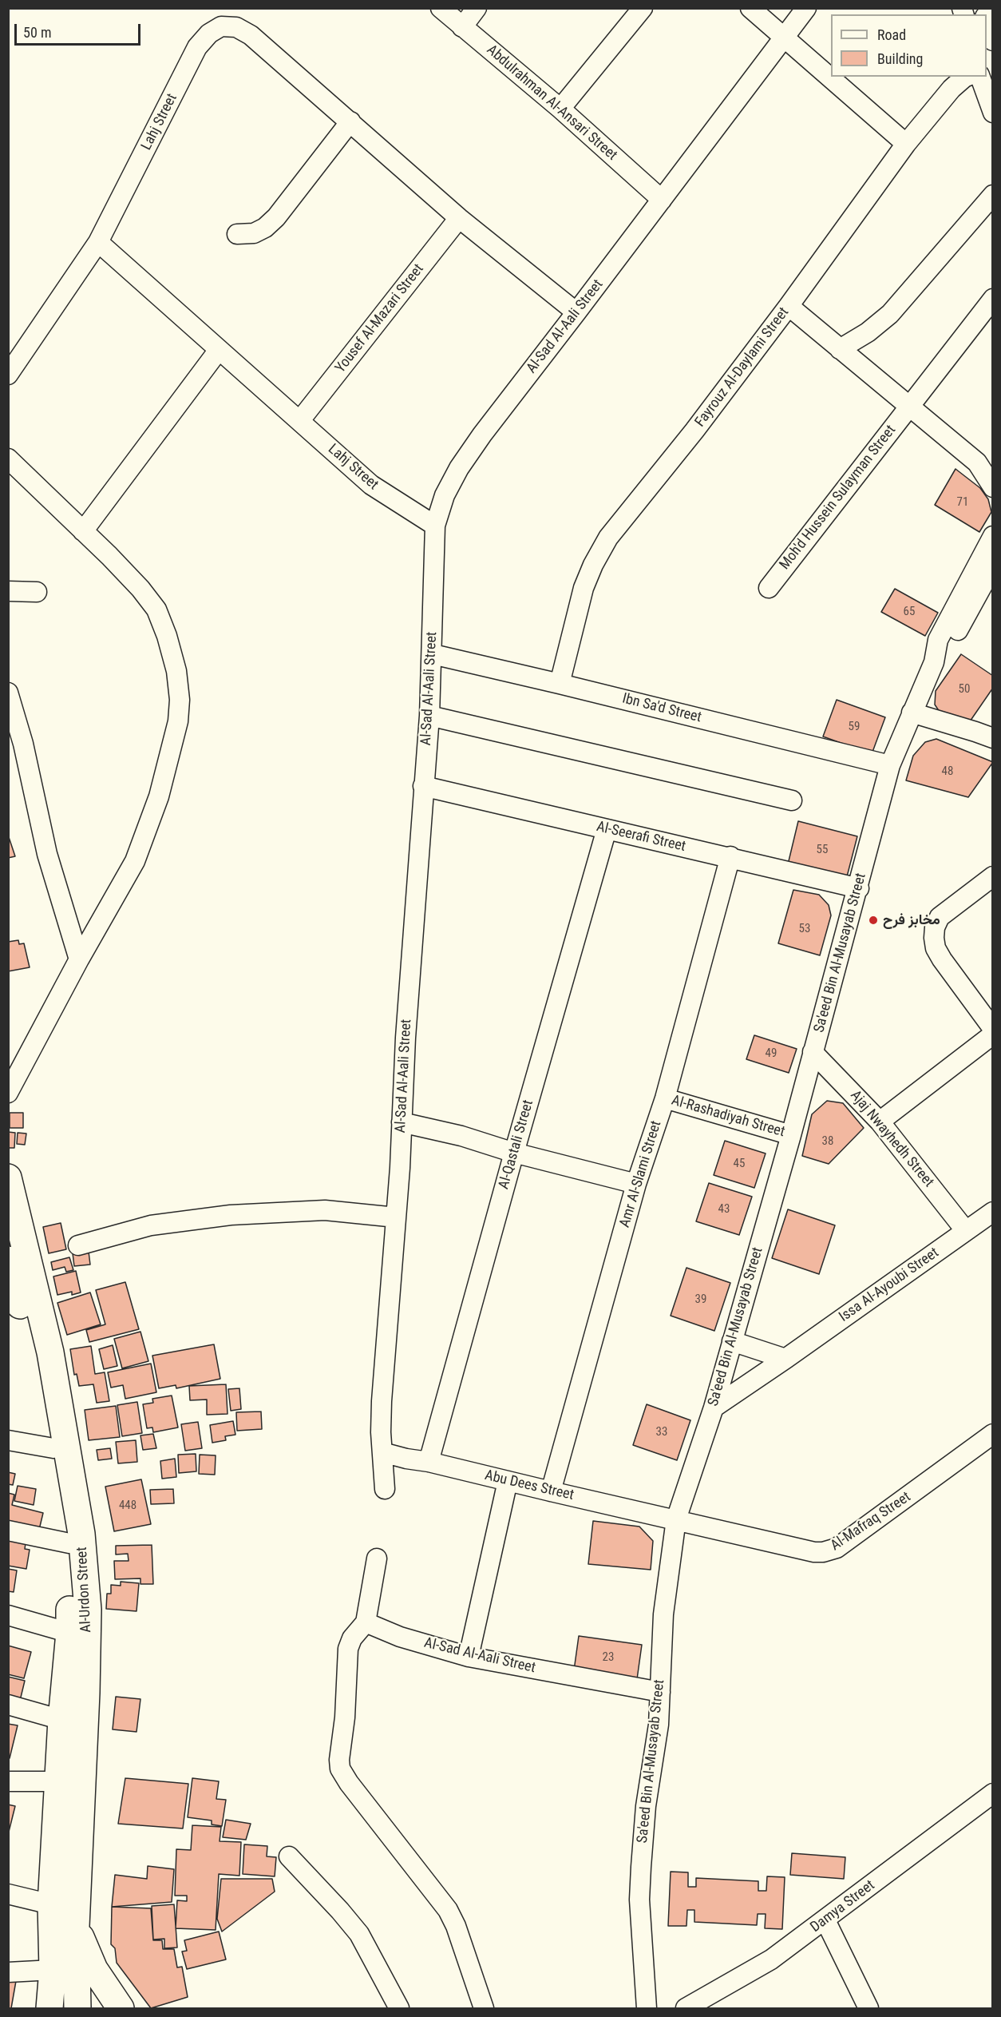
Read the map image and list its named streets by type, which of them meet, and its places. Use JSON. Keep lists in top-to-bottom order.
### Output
{
  "streets": {
    "highway": ["Al-Urdon Street"],
    "street": [
      "Abdulrahman Al-Ansari Street",
      "Lahj Street",
      "Yousef Al-Mazari Street",
      "Al-Sad Al-Aali Street",
      "Fayrouz Al-Daylami Street",
      "Moh'd Hussein Sulayman Street",
      "Ibn Sa'd Street",
      "Al-Seerafi Street",
      "Sa'eed Bin Al-Musayab Street",
      "Al-Rashadiyah Street",
      "Ajaj Nwayhedh Street",
      "Al-Qastali Street",
      "Amr Al-Slami Street",
      "Issa Al-Ayoubi Street",
      "Abu Dees Street",
      "Al-Mafraq Street",
      "Damya Street"
    ]
  },
  "crossings": [
    ["Abdulrahman Al-Ansari Street", "Al-Sad Al-Aali Street"],
    ["Lahj Street", "Yousef Al-Mazari Street"],
    ["Lahj Street", "Al-Sad Al-Aali Street"],
    ["Al-Sad Al-Aali Street", "Ibn Sa'd Street"],
    ["Al-Sad Al-Aali Street", "Al-Seerafi Street"],
    ["Al-Sad Al-Aali Street", "Sa'eed Bin Al-Musayab Street"],
    ["Al-Sad Al-Aali Street", "Abu Dees Street"],
    ["Fayrouz Al-Daylami Street", "Ibn Sa'd Street"],
    ["Ibn Sa'd Street", "Sa'eed Bin Al-Musayab Street"],
    ["Al-Seerafi Street", "Sa'eed Bin Al-Musayab Street"],
    ["Al-Seerafi Street", "Al-Qastali Street"],
    ["Al-Seerafi Street", "Amr Al-Slami Street"],
    ["Sa'eed Bin Al-Musayab Street", "Al-Rashadiyah Street"],
    ["Sa'eed Bin Al-Musayab Street", "Ajaj Nwayhedh Street"],
    ["Sa'eed Bin Al-Musayab Street", "Issa Al-Ayoubi Street"],
    ["Sa'eed Bin Al-Musayab Street", "Abu Dees Street"],
    ["Sa'eed Bin Al-Musayab Street", "Al-Mafraq Street"],
    ["Al-Rashadiyah Street", "Amr Al-Slami Street"],
    ["Ajaj Nwayhedh Street", "Issa Al-Ayoubi Street"],
    ["Al-Qastali Street", "Abu Dees Street"],
    ["Amr Al-Slami Street", "Abu Dees Street"],
    ["Abu Dees Street", "Al-Mafraq Street"]
  ],
  "places": ["مخابز فرح"],
  "house_numbers": [
    "71",
    "65",
    "50",
    "59",
    "48",
    "55",
    "53",
    "49",
    "38",
    "45",
    "43",
    "39",
    "33",
    "448",
    "23"
  ],
  "legend": ["Road", "Building"],
  "scale_bar": "50 m"
}
